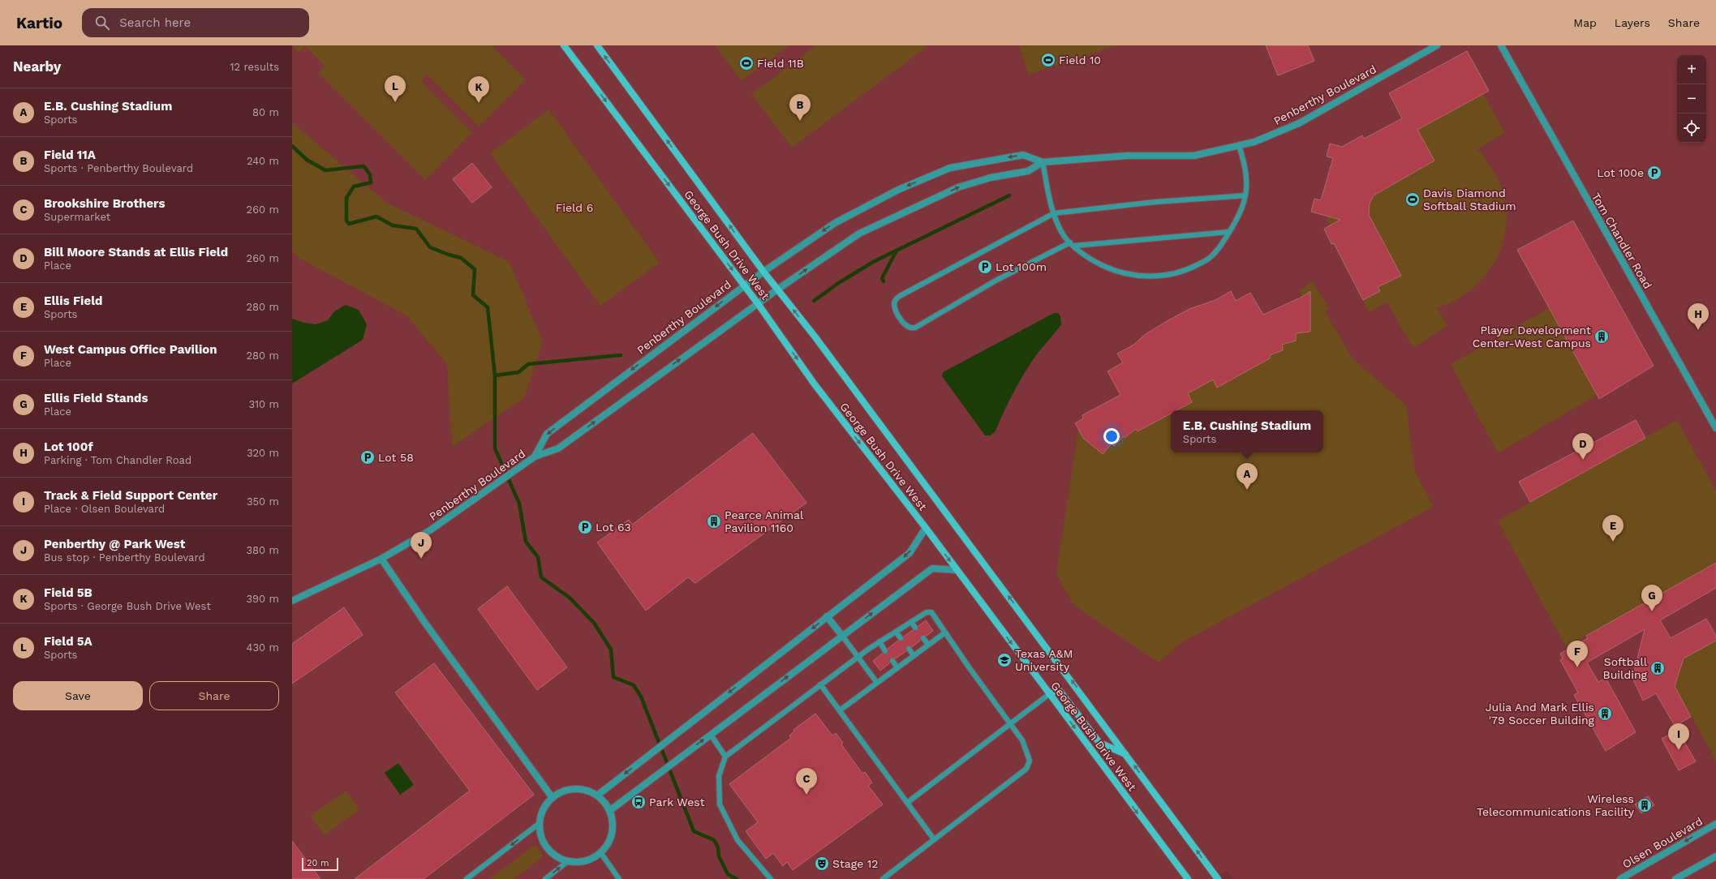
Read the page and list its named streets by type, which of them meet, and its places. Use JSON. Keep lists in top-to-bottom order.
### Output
{
  "streets": {
    "main road": ["George Bush Drive West"],
    "street": ["Penberthy Boulevard", "Tom Chandler Road", "Olsen Boulevard"]
  },
  "crossings": [
    ["Penberthy Boulevard", "George Bush Drive West"]
  ],
  "parks": ["Field 6"],
  "places": {
    "sports": ["Field 10", "Field 11B", "Davis Diamond Softball Stadium"],
    "parking": [
      "Lot 100e",
      "Lot 100m",
      "Lot 58",
      "Lot 63"
    ],
    "building": [
      "Player Development Center-West Campus",
      "Pearce Animal Pavilion 1160",
      "Softball Building",
      "Julia And Mark Ellis '79 Soccer Building",
      "Wireless Telecommunications Facility"
    ],
    "school or university": ["Texas A&M University"],
    "bus stop": ["Park West"],
    "theatre": ["Stage 12"]
  },
  "scale_bar": "20 m",
  "page": {
    "header": "Kartio",
    "search": "Search here",
    "nav": ["Map", "Layers", "Share"],
    "heading": ["Nearby", "12 results"],
    "map_buttons": ["+", "−"],
    "pins": [
      "L",
      "K",
      "B",
      "H",
      "D",
      "A",
      "E",
      "J",
      "G",
      "F",
      "I",
      "C"
    ],
    "list": [
      {
        "mark": "A",
        "name": "E.B. Cushing Stadium",
        "note": "Sports",
        "value": "80 m"
      },
      {
        "mark": "B",
        "name": "Field 11A",
        "note": "Sports · Penberthy Boulevard",
        "value": "240 m"
      },
      {
        "mark": "C",
        "name": "Brookshire Brothers",
        "note": "Supermarket",
        "value": "260 m"
      },
      {
        "mark": "D",
        "name": "Bill Moore Stands at Ellis Field",
        "note": "Place",
        "value": "260 m"
      },
      {
        "mark": "E",
        "name": "Ellis Field",
        "note": "Sports",
        "value": "280 m"
      },
      {
        "mark": "F",
        "name": "West Campus Office Pavilion",
        "note": "Place",
        "value": "280 m"
      },
      {
        "mark": "G",
        "name": "Ellis Field Stands",
        "note": "Place",
        "value": "310 m"
      },
      {
        "mark": "H",
        "name": "Lot 100f",
        "note": "Parking · Tom Chandler Road",
        "value": "320 m"
      },
      {
        "mark": "I",
        "name": "Track & Field Support Center",
        "note": "Place · Olsen Boulevard",
        "value": "350 m"
      },
      {
        "mark": "J",
        "name": "Penberthy @ Park West",
        "note": "Bus stop · Penberthy Boulevard",
        "value": "380 m"
      },
      {
        "mark": "K",
        "name": "Field 5B",
        "note": "Sports · George Bush Drive West",
        "value": "390 m"
      },
      {
        "mark": "L",
        "name": "Field 5A",
        "note": "Sports",
        "value": "430 m"
      }
    ],
    "popup": ["E.B. Cushing Stadium", "Sports"],
    "buttons": ["Save", "Share"],
    "scale": "20 m"
  }
}
